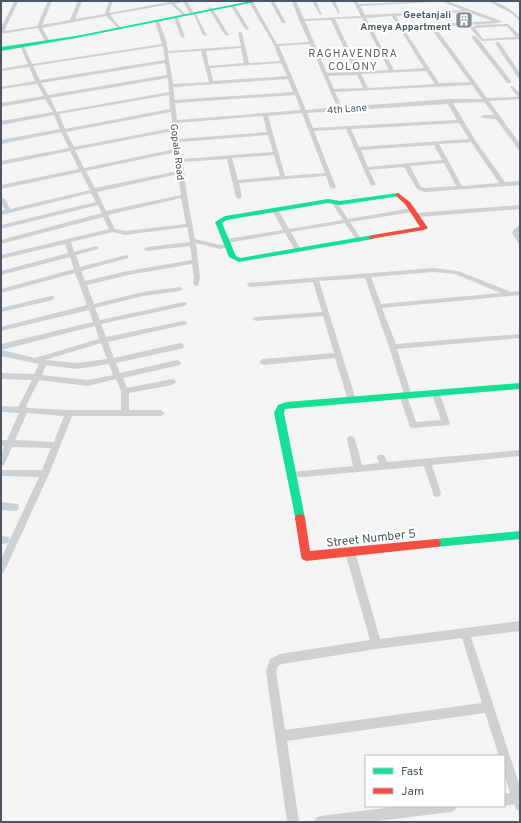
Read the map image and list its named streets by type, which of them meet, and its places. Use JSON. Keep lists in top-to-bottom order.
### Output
{
  "streets": {
    "street": ["4th Lane", "Gopala Road", "Street Number 5"]
  },
  "crossings": [
    ["4th Lane", "Gopala Road"]
  ],
  "districts": ["RAGHAVENDRA COLONY"],
  "places": {
    "building": ["Geetanjali Ameya Appartment"]
  },
  "legend": ["Fast", "Jam"]
}
